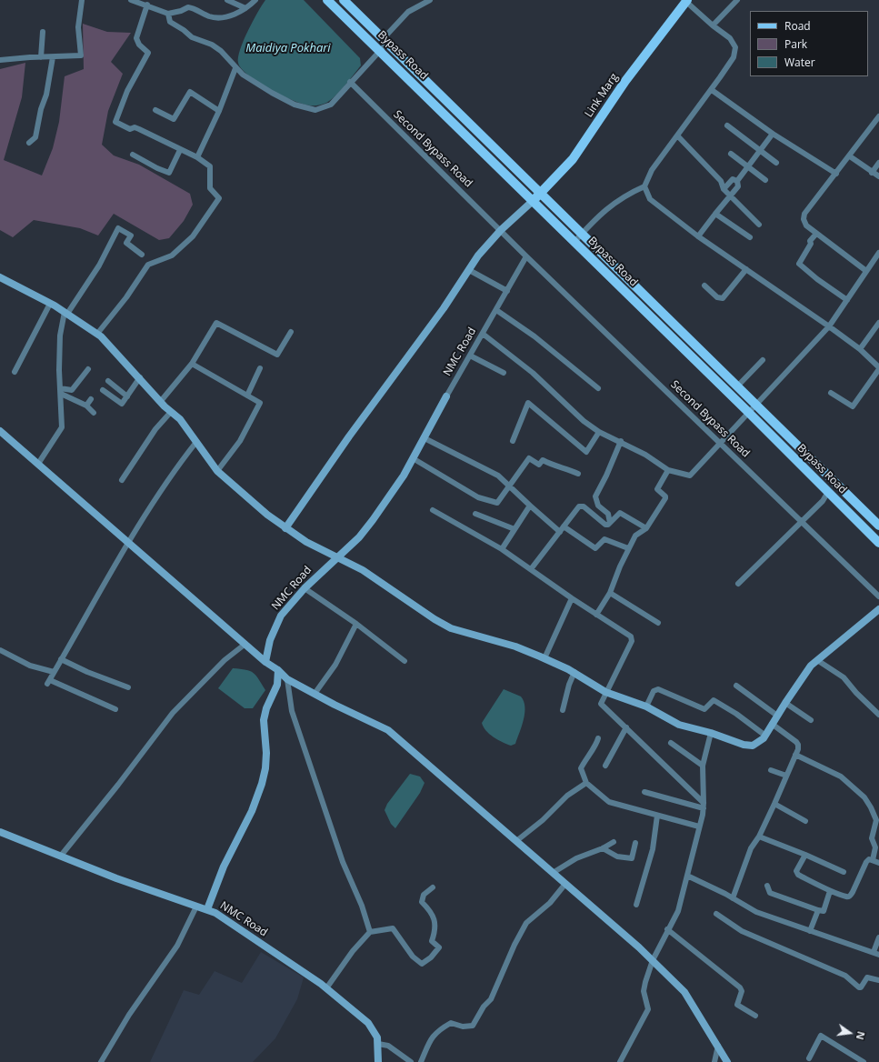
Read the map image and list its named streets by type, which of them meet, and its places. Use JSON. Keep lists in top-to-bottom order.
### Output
{
  "streets": {
    "main road": ["Bypass Road", "Link Marg"],
    "street": ["Second Bypass Road", "NMC Road"]
  },
  "crossings": [
    ["Bypass Road", "Link Marg"],
    ["Second Bypass Road", "NMC Road"]
  ],
  "water": ["Maidiya Pokhari"],
  "legend": ["Road", "Park", "Water"],
  "north": "right"
}
